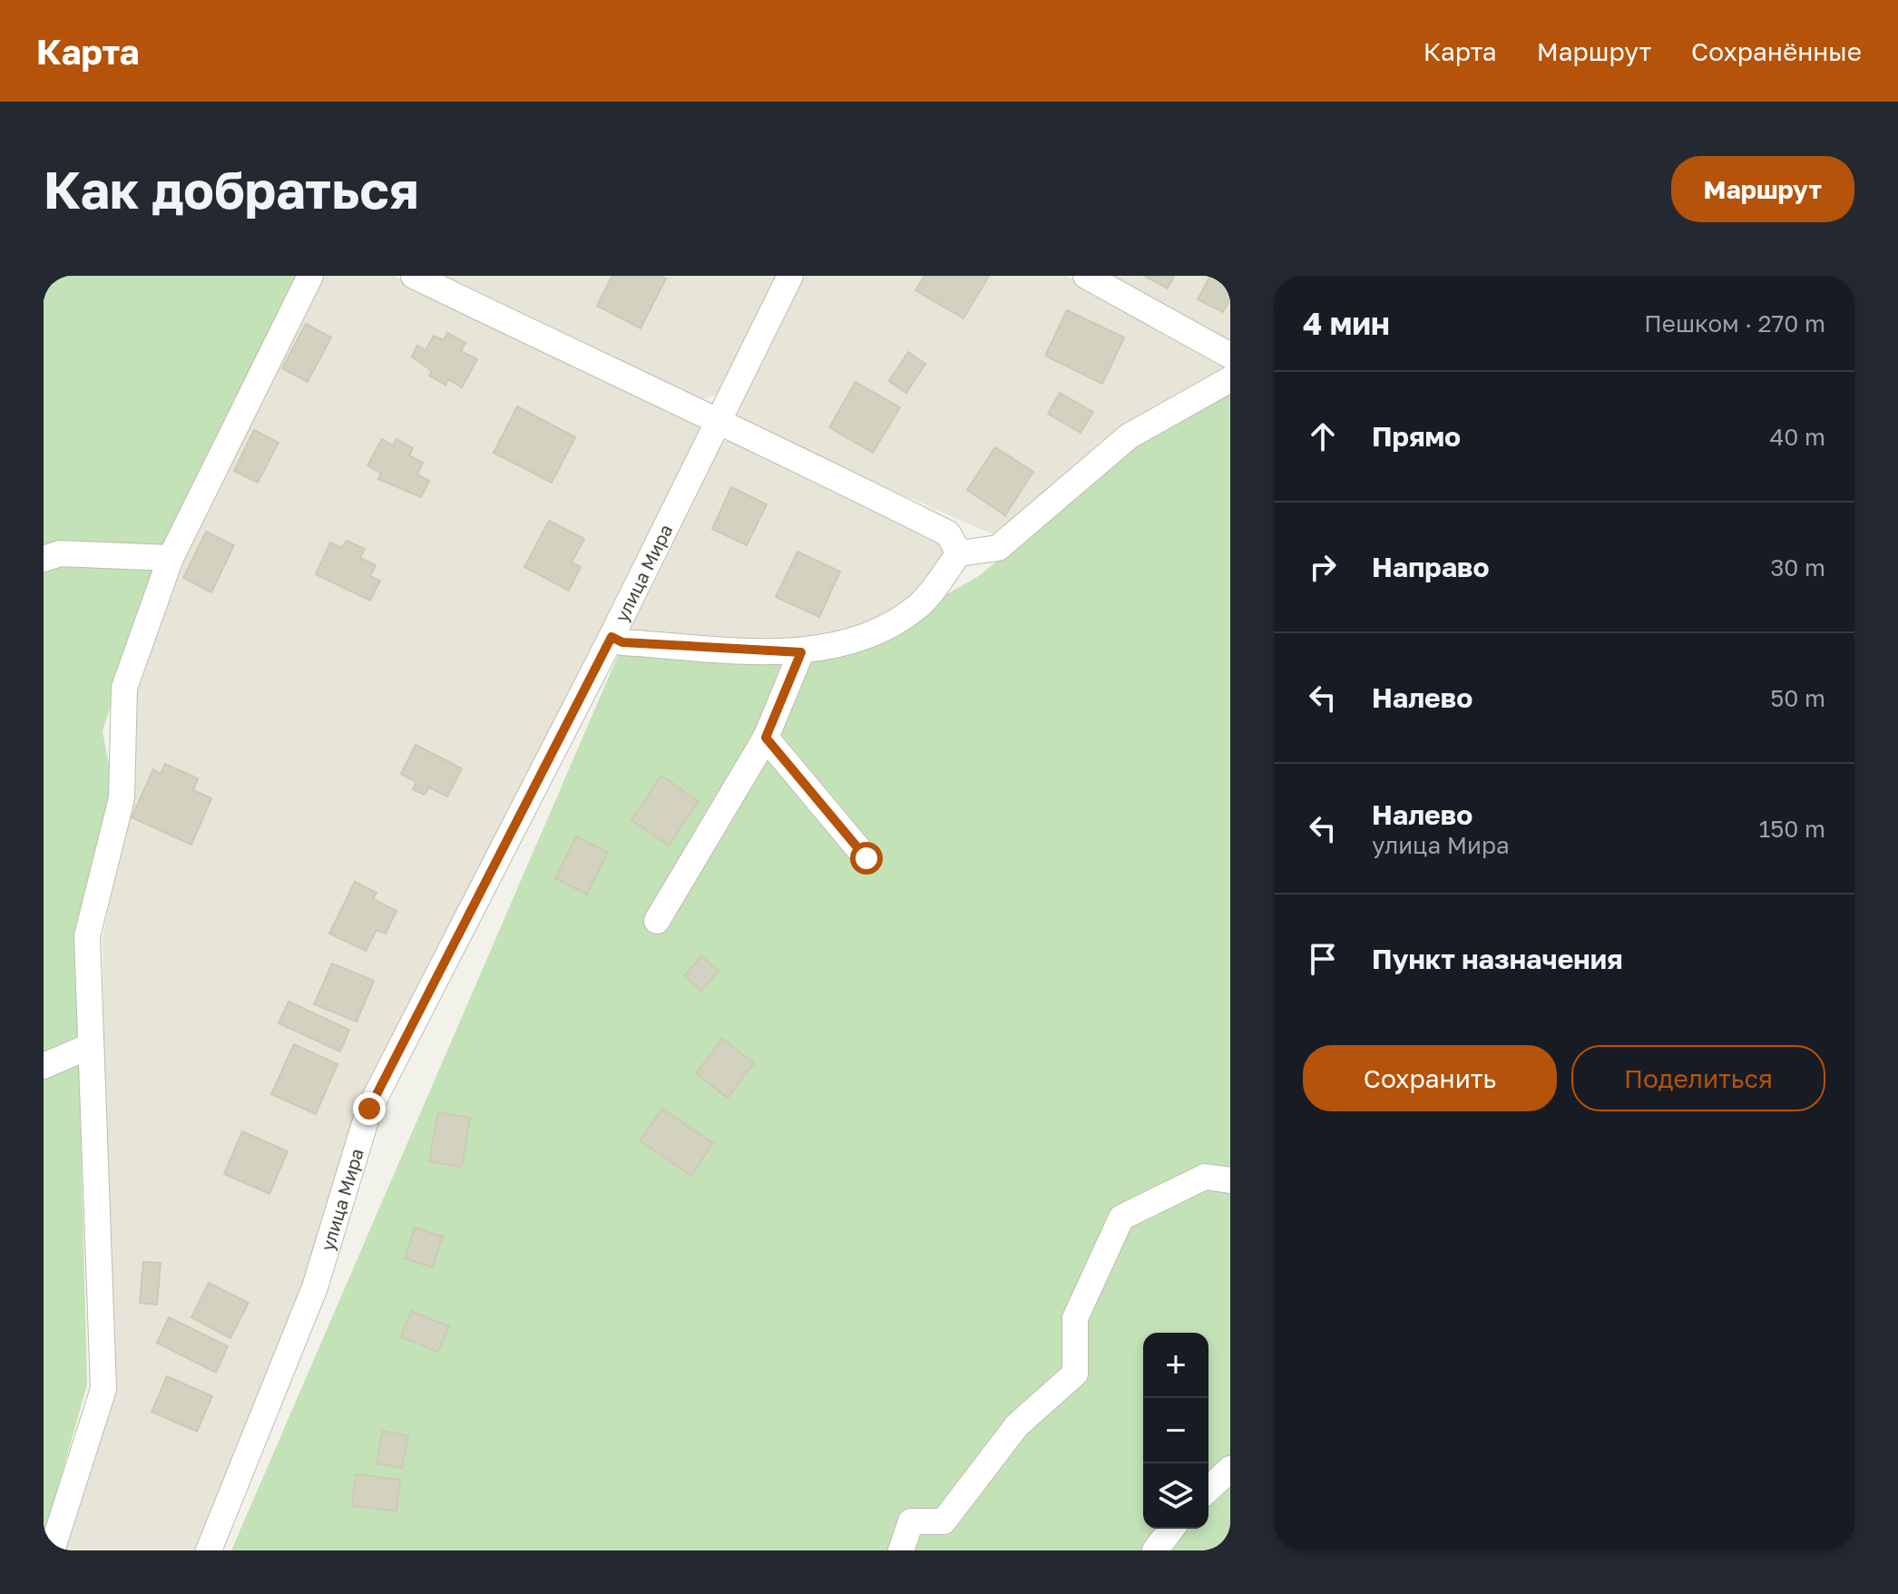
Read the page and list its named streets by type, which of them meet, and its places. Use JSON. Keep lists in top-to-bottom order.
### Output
{
  "streets": {
    "street": ["улица Мира"]
  },
  "page": {
    "header": "Карта",
    "nav": ["Карта", "Маршрут", "Сохранённые"],
    "buttons": [
      "Маршрут",
      ["Сохранить", "Поделиться"]
    ],
    "title": "Как добраться",
    "heading": ["4 мин", "Пешком · 270 m"],
    "list": [
      ["Прямо", "40 m"],
      ["Направо", "30 m"],
      ["Налево", "50 m"],
      ["Налево", "улица Мира", "150 m"],
      "Пункт назначения"
    ],
    "map_buttons": ["+", "−"]
  }
}
